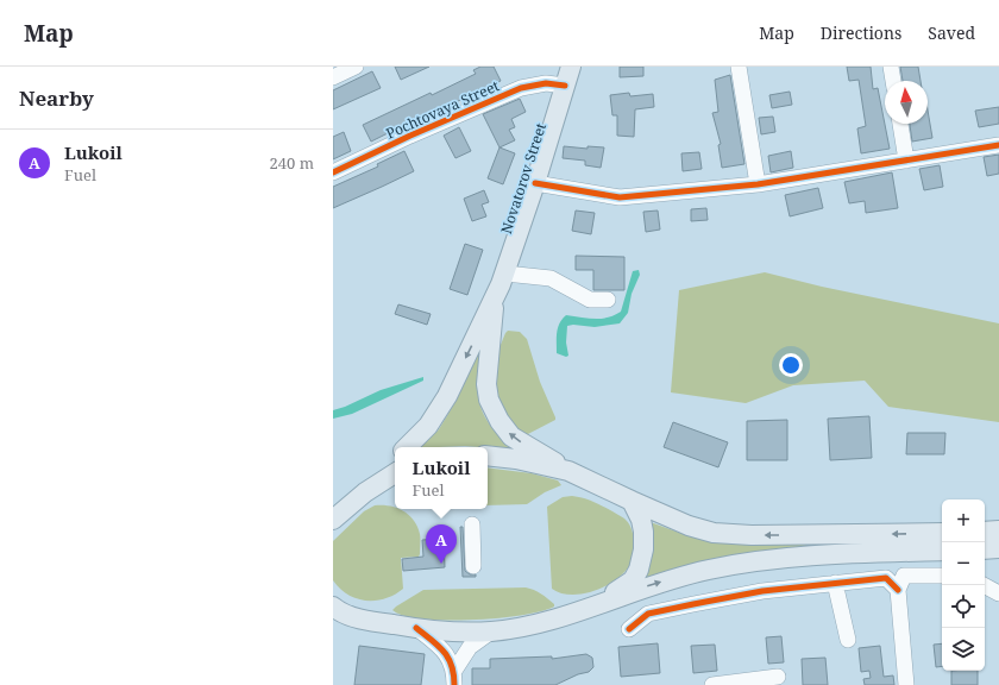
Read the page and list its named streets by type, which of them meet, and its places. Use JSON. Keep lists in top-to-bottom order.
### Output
{
  "streets": {
    "main road": ["Novatorov Street"],
    "street": ["Pochtovaya Street"]
  },
  "crossings": [
    ["Pochtovaya Street", "Novatorov Street"]
  ],
  "one_way": ["Novatorov Street"],
  "north": "top",
  "page": {
    "header": "Map",
    "nav": ["Map", "Directions", "Saved"],
    "heading": "Nearby",
    "list": [
      {
        "mark": "A",
        "name": "Lukoil",
        "note": "Fuel",
        "value": "240 m"
      }
    ],
    "popup": ["Lukoil", "Fuel"],
    "map_buttons": ["+", "−"],
    "pins": "A"
  }
}
